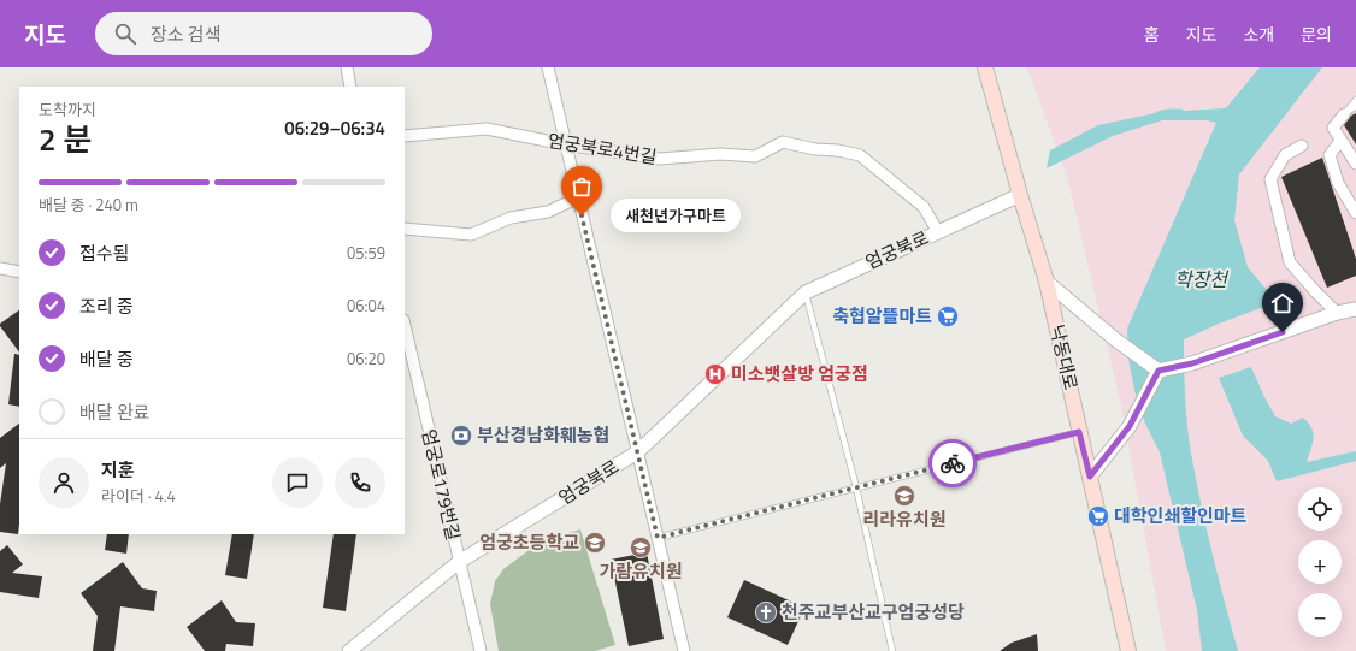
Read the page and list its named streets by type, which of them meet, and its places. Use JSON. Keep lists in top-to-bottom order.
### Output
{
  "streets": {
    "main road": ["낙동대로"],
    "street": ["엄궁북로4번길", "엄궁북로", "엄궁로179번길"]
  },
  "crossings": [
    ["엄궁북로4번길", "엄궁북로"],
    ["엄궁북로", "낙동대로"],
    ["엄궁북로", "엄궁로179번길"]
  ],
  "water": ["학장천"],
  "places": {
    "other": ["새천년가구마트"],
    "supermarket": ["축협알뜰마트", "대학인쇄할인마트"],
    "hospital": ["미소뱃살방 엄궁점"],
    "bank": ["부산경남화훼농협"],
    "school or university": ["리라유치원", "엄궁초등학교", "가람유치원"],
    "church": ["천주교부산교구엄궁성당"]
  },
  "page": {
    "header": "지도",
    "search": "장소 검색",
    "nav": [
      "홈",
      "지도",
      "소개",
      "문의"
    ],
    "heading": ["2 분", "도착까지", "06:29–06:34"],
    "panel": ["지훈", "라이더 · 4.4"],
    "bar": "배달 중 · 240 m",
    "bubble": "새천년가구마트",
    "list": [
      ["접수됨", "05:59"],
      ["조리 중", "06:04"],
      ["배달 중", "06:20"],
      "배달 완료"
    ],
    "map_buttons": ["+", "−"]
  }
}
